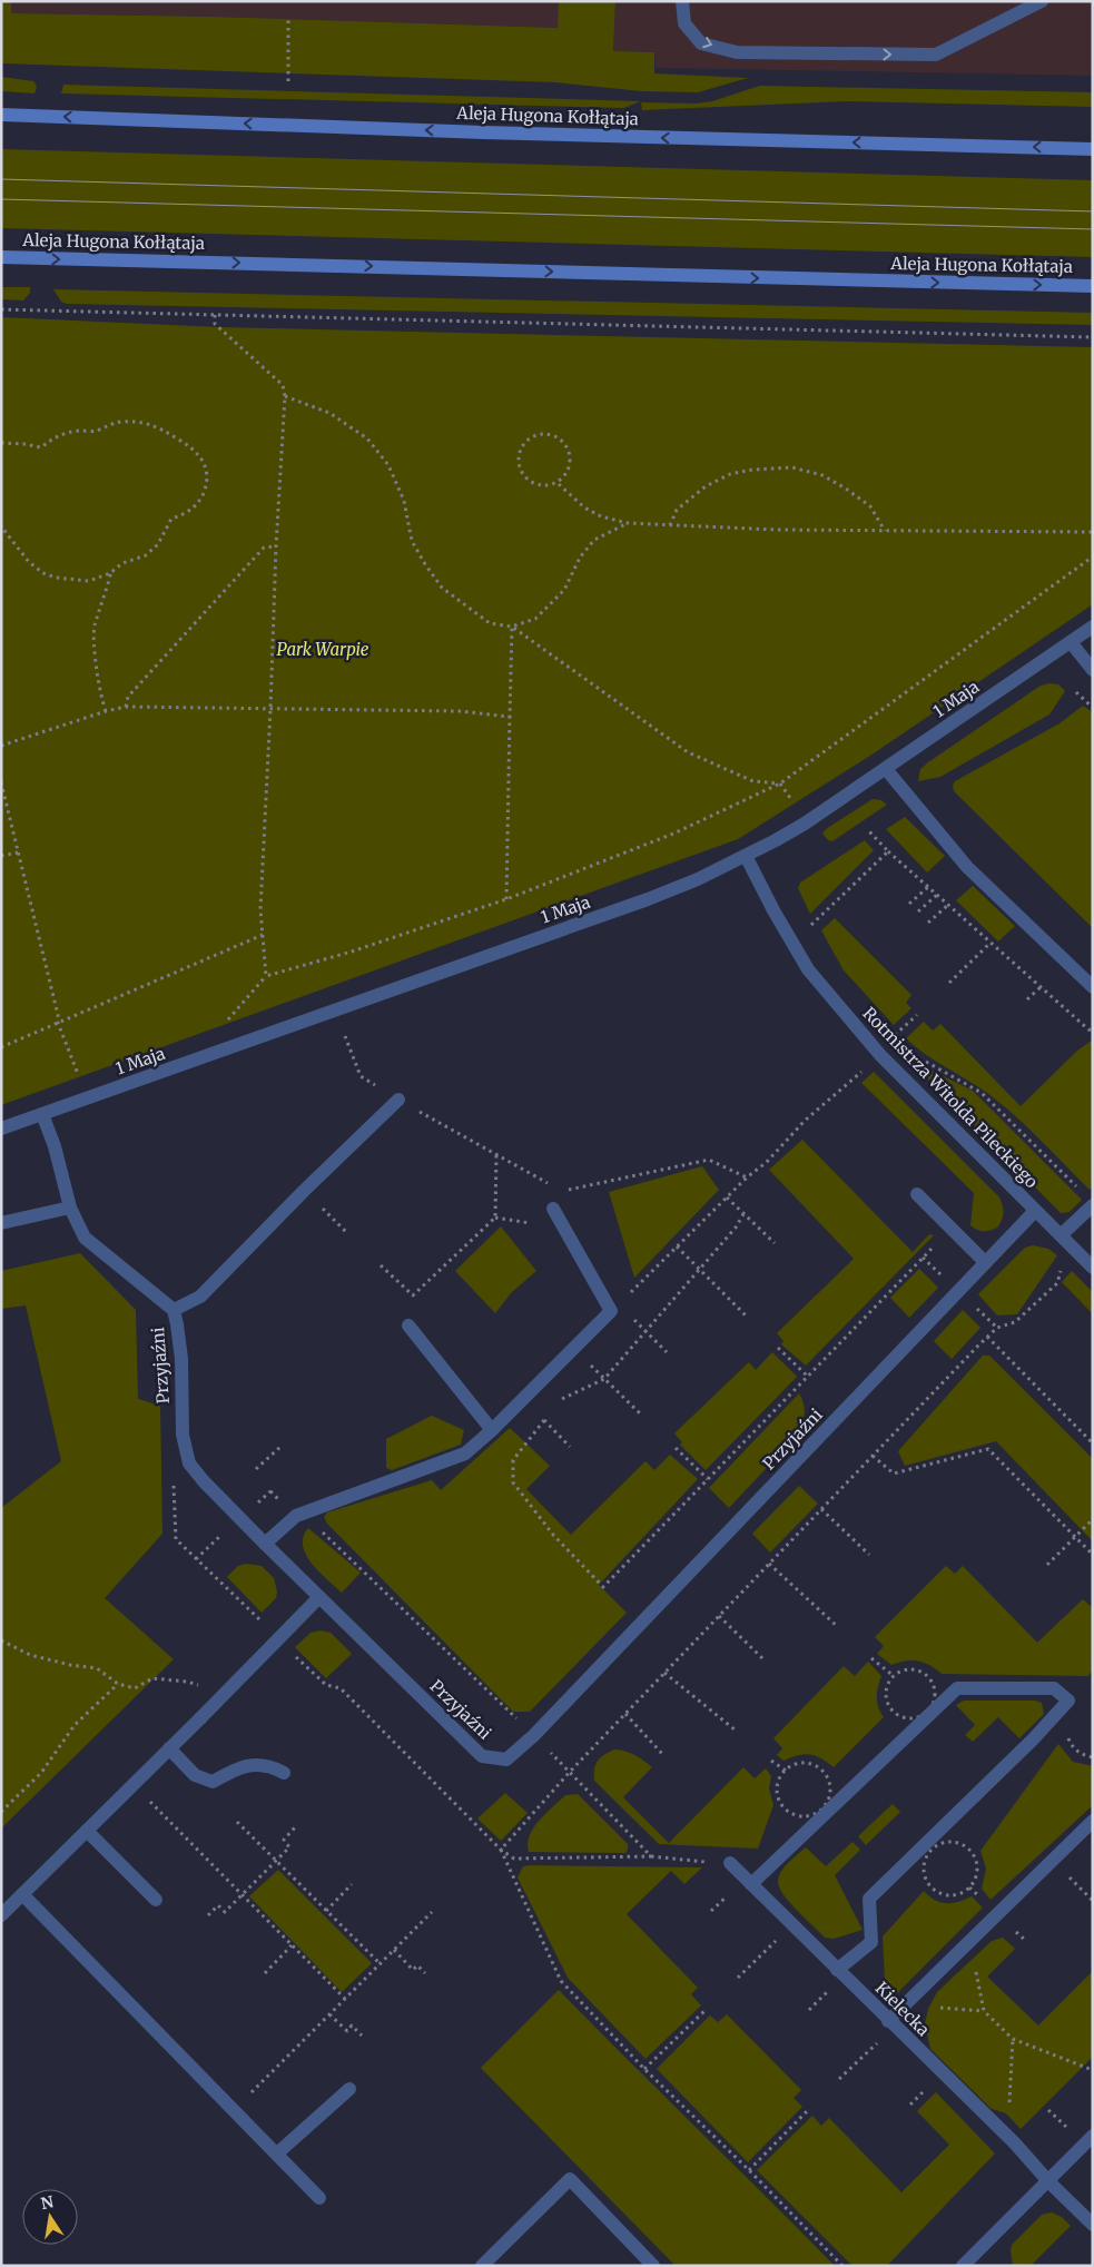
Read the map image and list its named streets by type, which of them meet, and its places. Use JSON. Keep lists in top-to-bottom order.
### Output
{
  "streets": {
    "main road": ["Aleja Hugona Kołłątaja"],
    "street": [
      "1 Maja",
      "Rotmistrza Witolda Pileckiego",
      "Przyjaźni",
      "Kielecka"
    ]
  },
  "crossings": [
    ["1 Maja", "Rotmistrza Witolda Pileckiego"],
    ["1 Maja", "Przyjaźni"],
    ["Rotmistrza Witolda Pileckiego", "Przyjaźni"]
  ],
  "parks": ["Park Warpie"],
  "north": "top"
}
